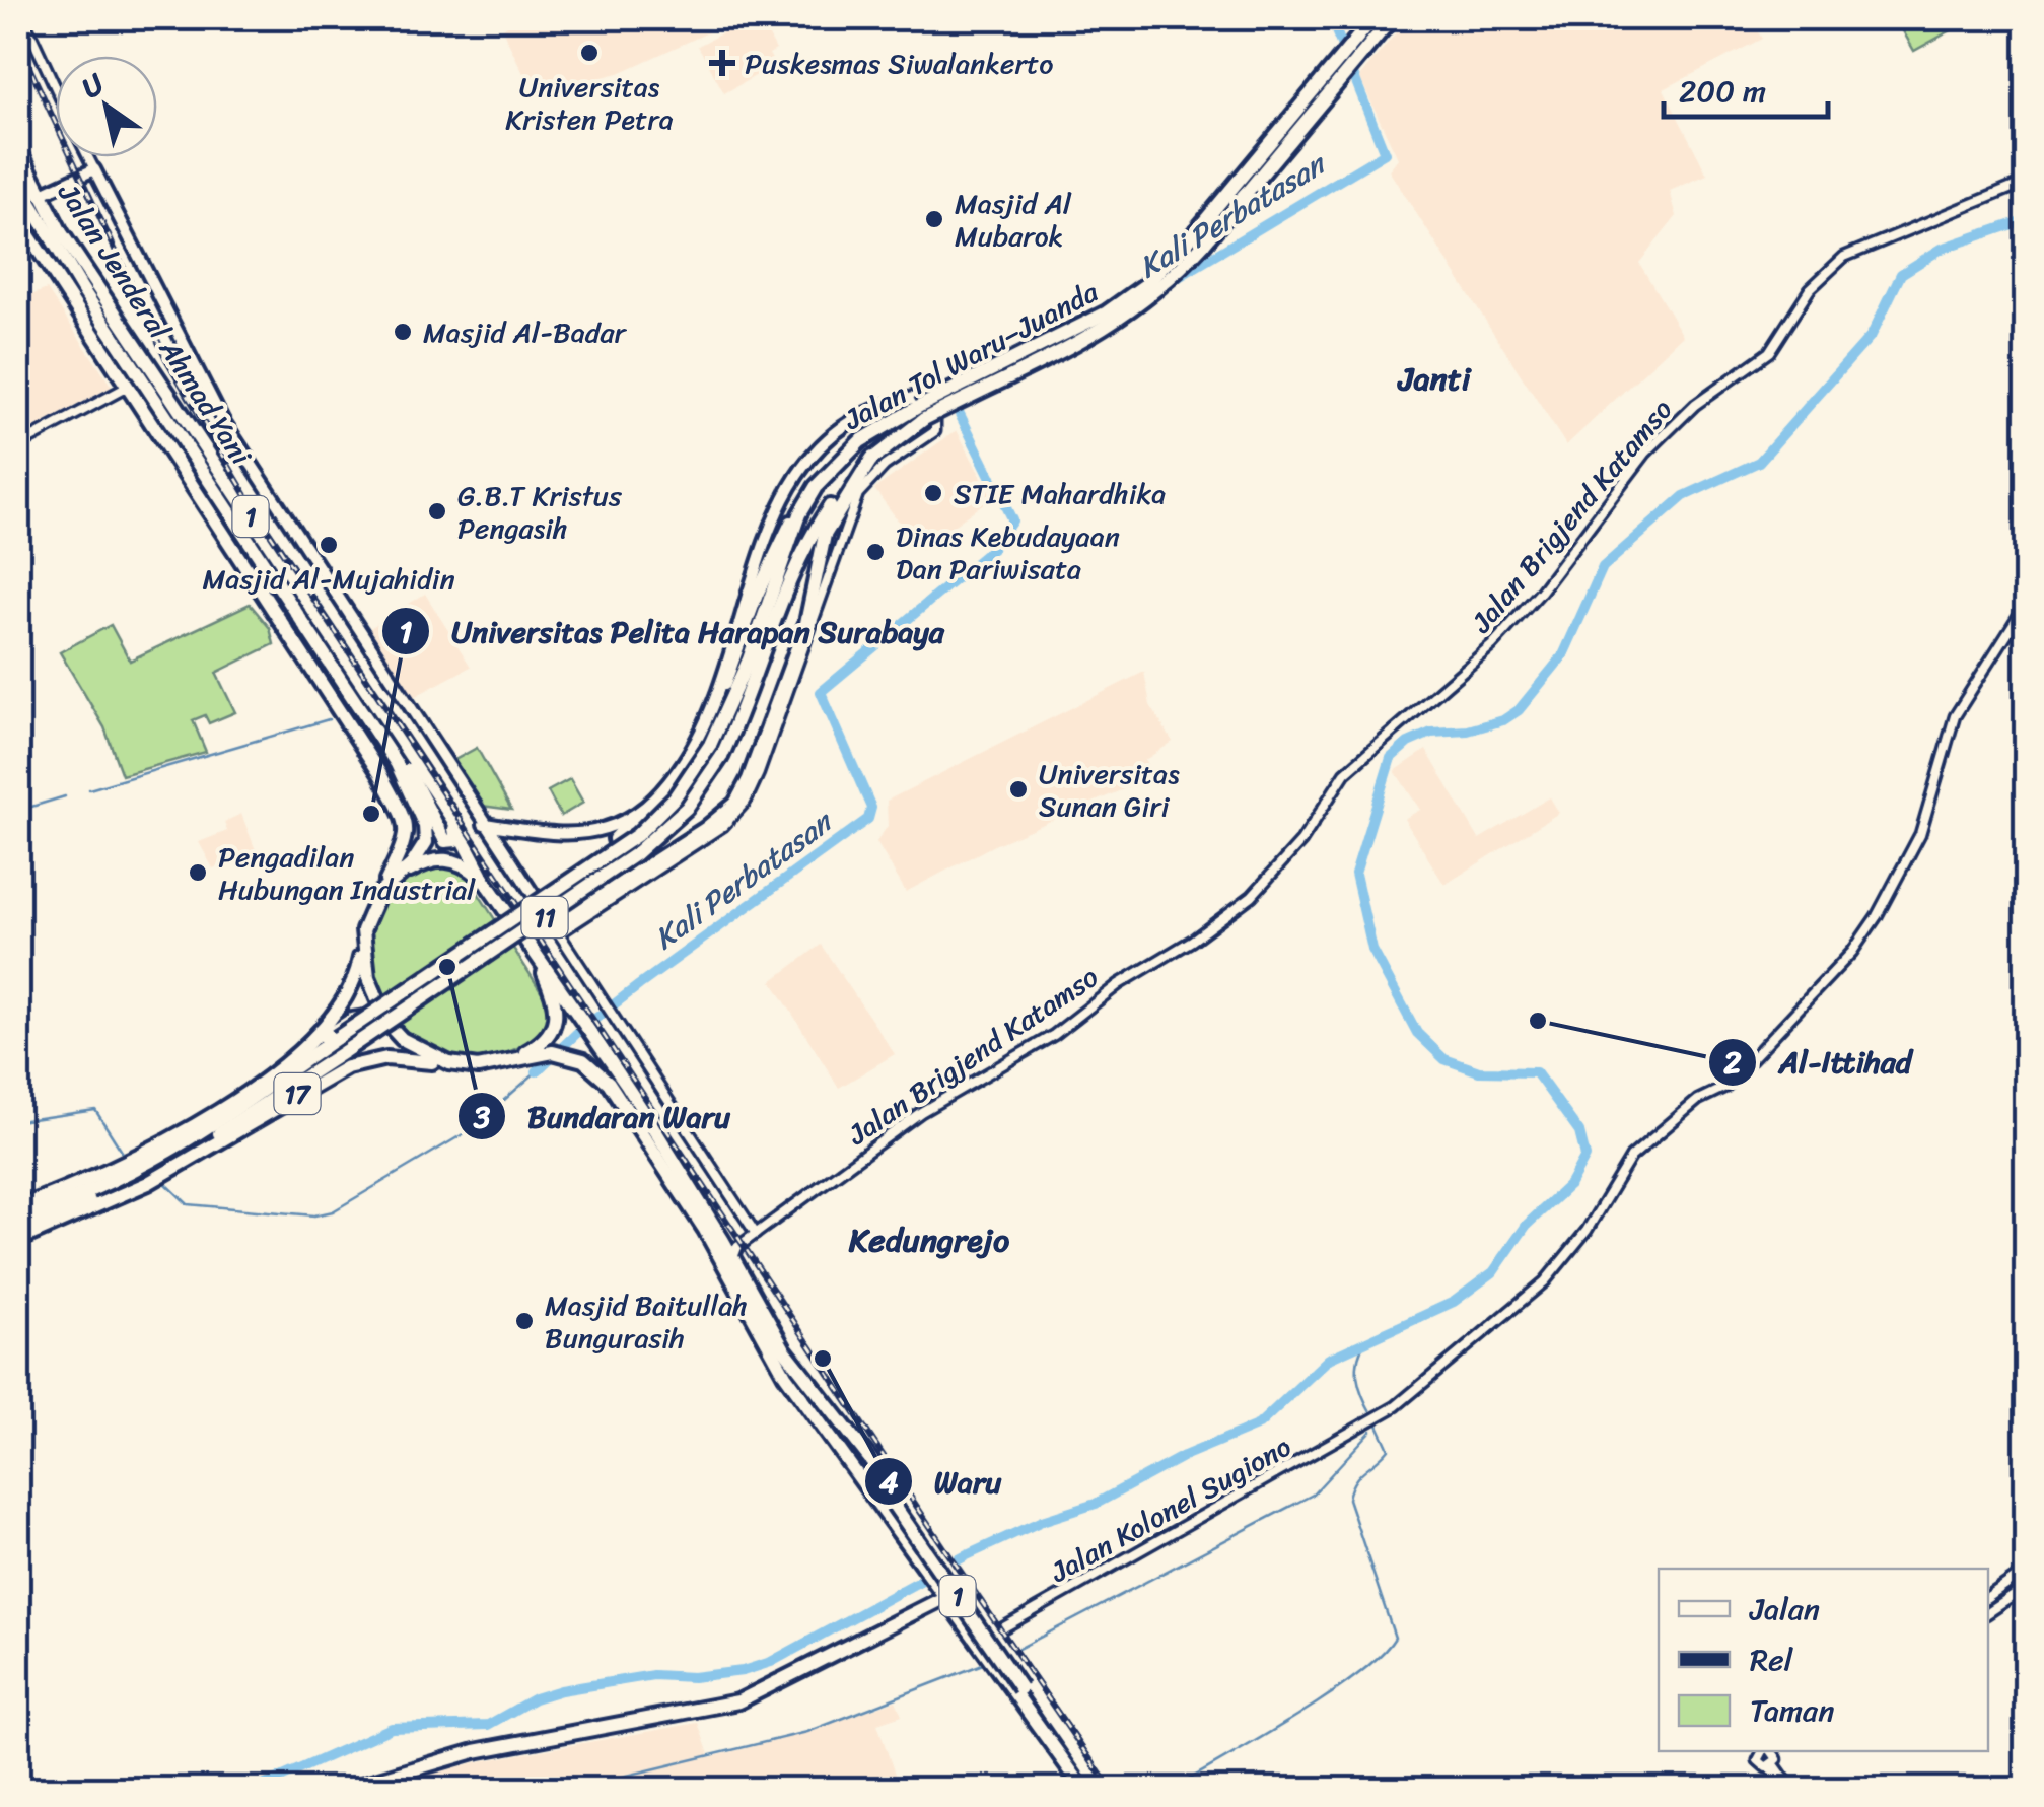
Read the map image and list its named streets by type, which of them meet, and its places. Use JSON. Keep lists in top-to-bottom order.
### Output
{
  "streets": {
    "highway": [
      "Jalan Jenderal Ahmad Yani",
      "Jalan Tol Waru–Juanda",
      "1",
      "11",
      "17"
    ],
    "street": ["Jalan Brigjend Katamso", "Jalan Kolonel Sugiono"]
  },
  "crossings": [
    ["Jalan Jenderal Ahmad Yani", "1"],
    ["Jalan Jenderal Ahmad Yani", "17"],
    ["Jalan Tol Waru–Juanda", "17"],
    ["Jalan Brigjend Katamso", "1"],
    ["1", "17"]
  ],
  "districts": ["Janti", "Kedungrejo"],
  "water": ["Kali Perbatasan"],
  "places": {
    "other": [
      "Universitas Kristen Petra",
      "Masjid Al Mubarok",
      "Masjid Al-Badar",
      "STIE Mahardhika",
      "G.B.T Kristus Pengasih",
      "Masjid Al-Mujahidin",
      "Dinas Kebudayaan Dan Pariwisata",
      "Universitas Sunan Giri",
      "Universitas Pelita Harapan Surabaya",
      "Pengadilan Hubungan Industrial",
      "Bundaran Waru",
      "Al-Ittihad",
      "Masjid Baitullah Bungurasih",
      "Waru"
    ],
    "health": ["Puskesmas Siwalankerto"]
  },
  "legend": ["Jalan", "Rel", "Taman"],
  "scale_bar": "200 m",
  "north": "top left"
}
